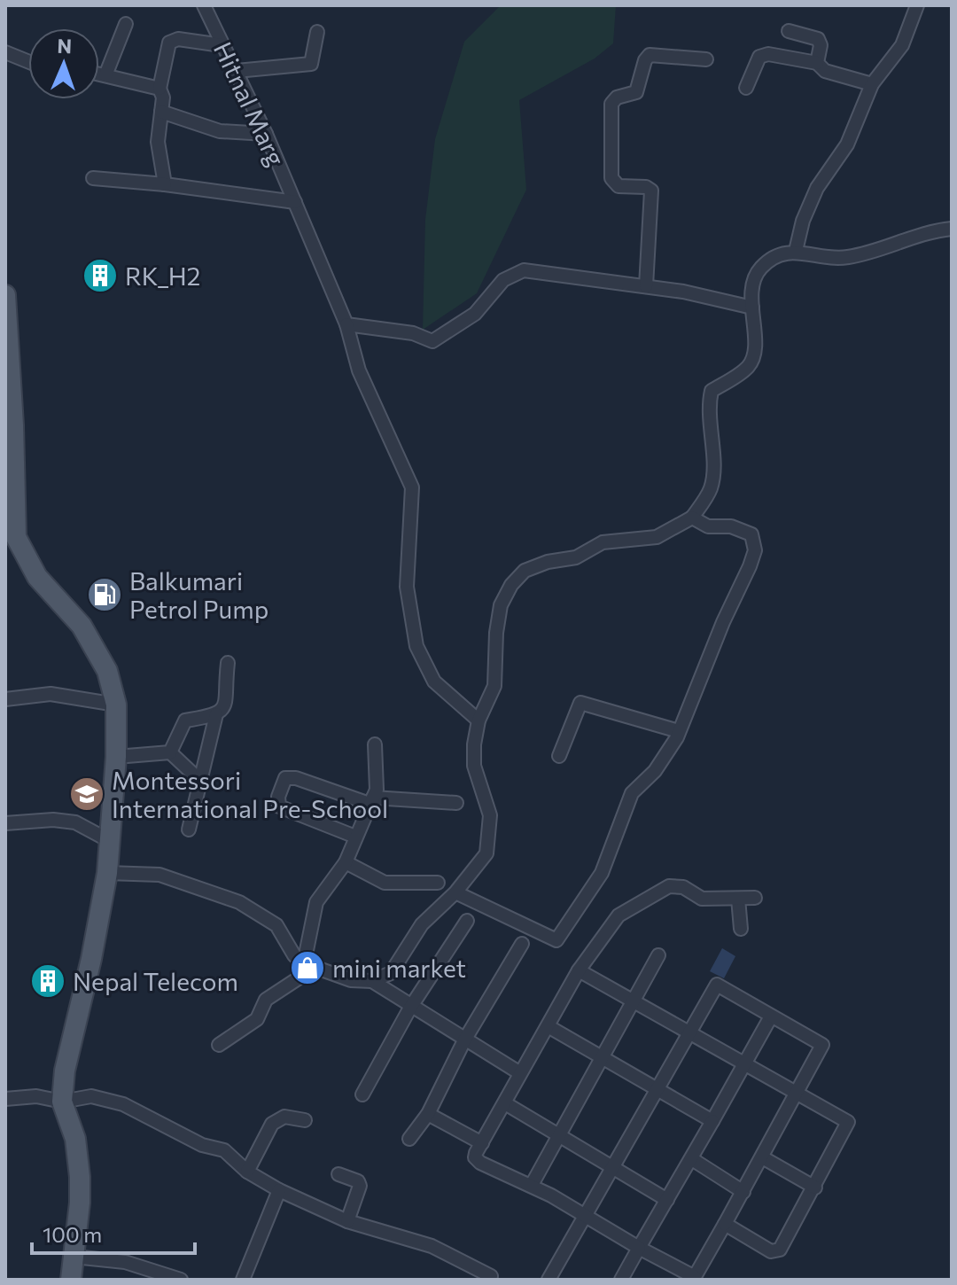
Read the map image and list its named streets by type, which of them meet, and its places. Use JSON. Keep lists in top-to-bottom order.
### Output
{
  "streets": {
    "street": ["Hitnal Marg"]
  },
  "places": {
    "building": ["RK_H2", "Nepal Telecom"],
    "fuel station": ["Balkumari Petrol Pump"],
    "school or university": ["Montessori International Pre-School"],
    "shop": ["mini market"]
  },
  "scale_bar": "100 m",
  "north": "top"
}
